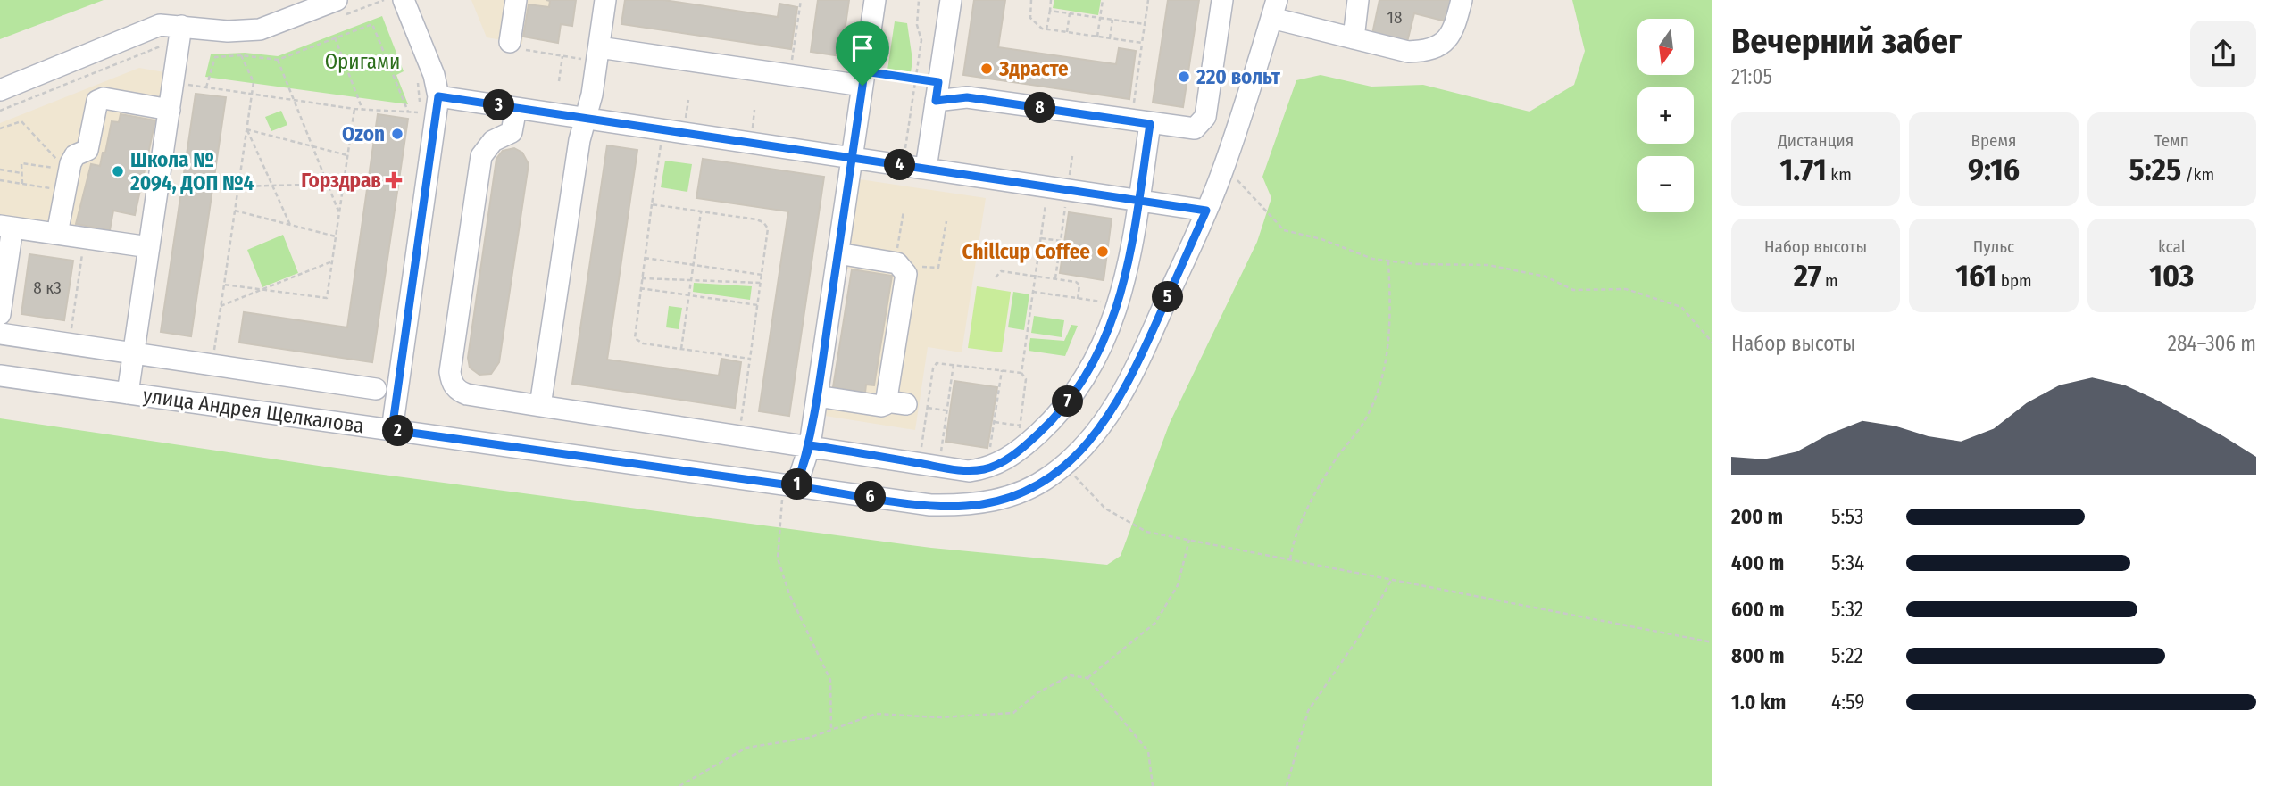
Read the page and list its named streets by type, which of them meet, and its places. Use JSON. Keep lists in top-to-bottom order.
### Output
{
  "streets": {
    "street": ["улица Андрея Щелкалова"]
  },
  "parks": ["Оригами"],
  "places": {
    "other": [
      "Здрасте",
      "220 вольт",
      "Ozon",
      "Школа № 2094, ДОП №4",
      "Chillcup Coffee"
    ],
    "health": ["Горздрав"]
  },
  "house_numbers": ["18", "8 к3"],
  "north": "bottom",
  "page": {
    "heading": ["Вечерний забег", "21:05"],
    "map_buttons": ["+", "−"],
    "pins": [
      "3",
      "8",
      "4",
      "5",
      "7",
      "2",
      "1",
      "6"
    ],
    "stats": [
      ["Дистанция", "1.71 km"],
      ["Время", "9:16"],
      ["Темп", "5:25 /km"],
      ["Набор высоты", "27 m"],
      ["Пульс", "161 bpm"],
      ["kcal", "103"]
    ],
    "chart": ["Набор высоты", "284–306 m"],
    "list": [
      {
        "name": "200 m",
        "note": "5:53"
      },
      {
        "name": "400 m",
        "note": "5:34"
      },
      {
        "name": "600 m",
        "note": "5:32"
      },
      {
        "name": "800 m",
        "note": "5:22"
      },
      {
        "name": "1.0 km",
        "note": "4:59"
      }
    ]
  }
}
